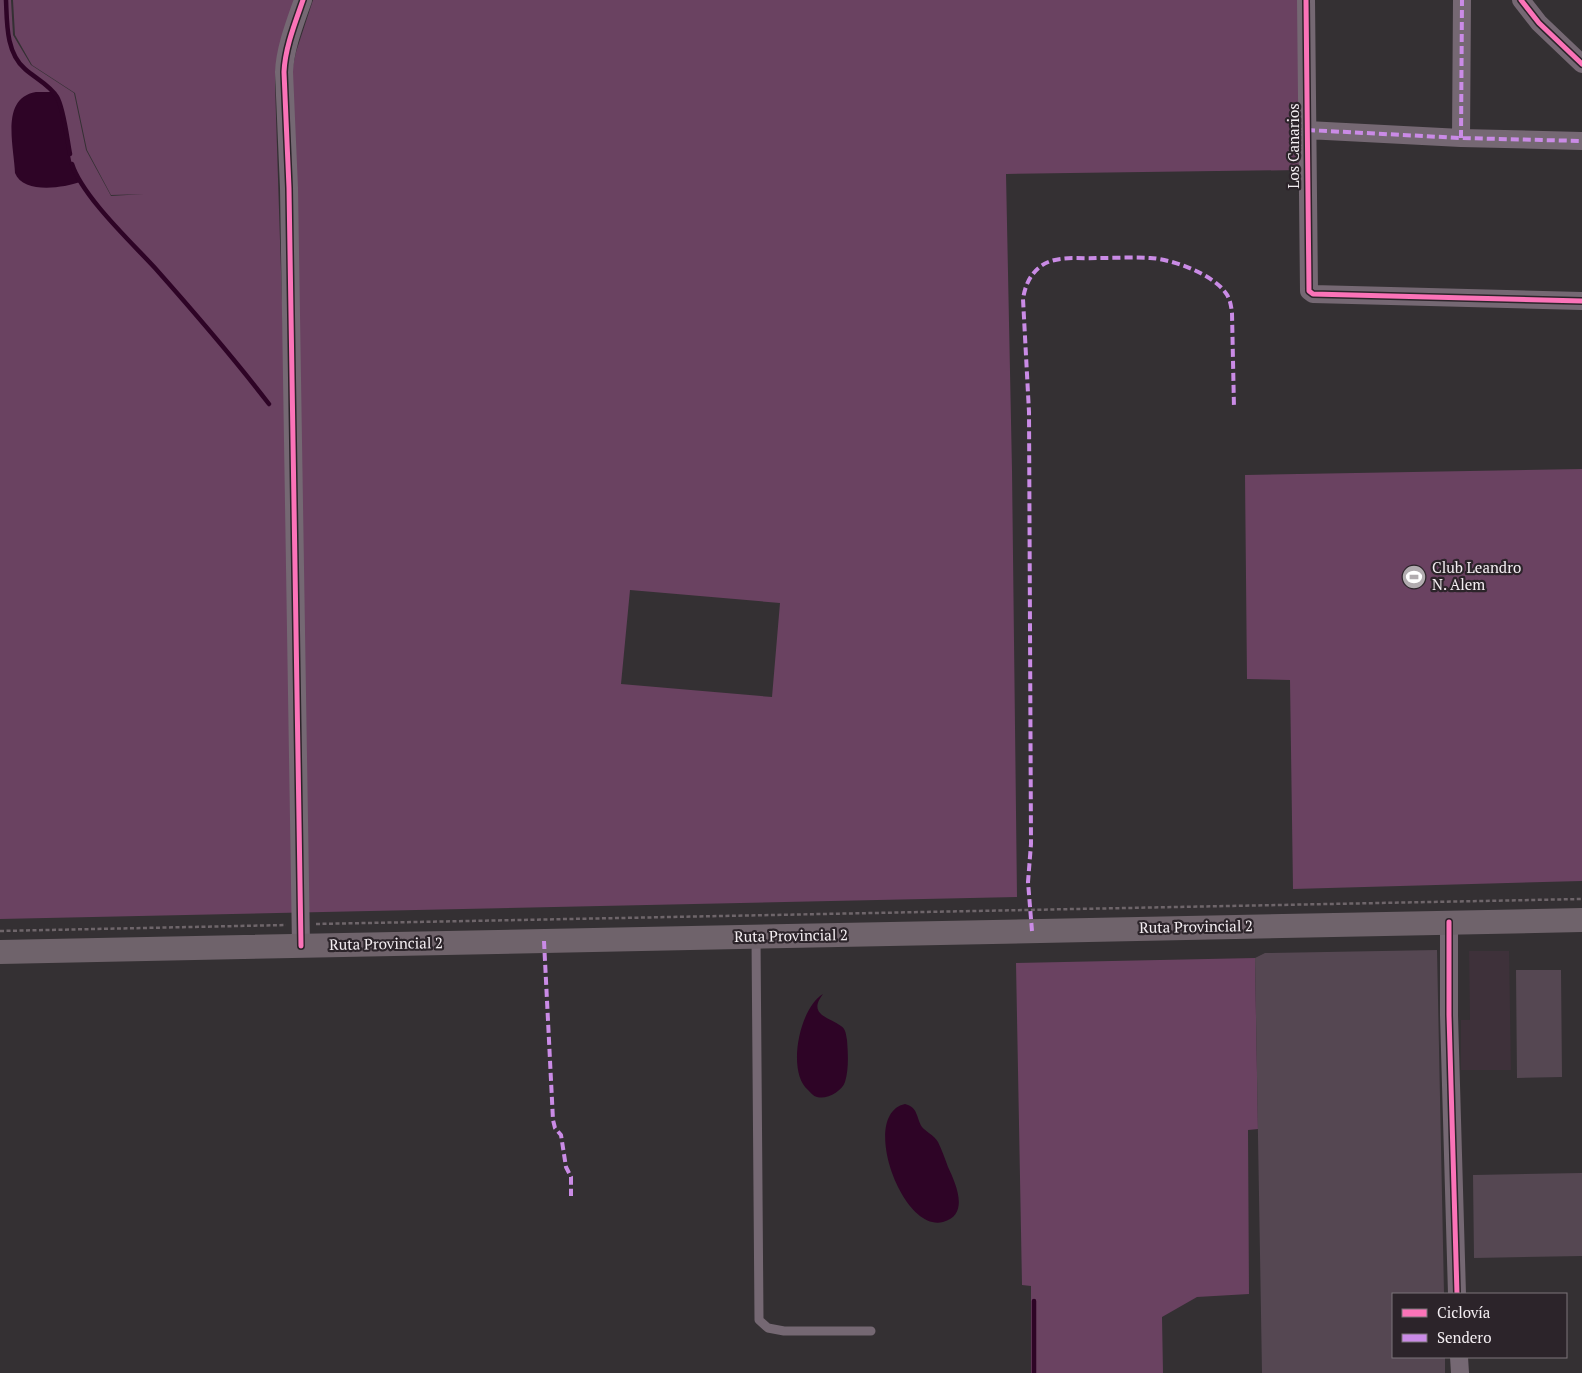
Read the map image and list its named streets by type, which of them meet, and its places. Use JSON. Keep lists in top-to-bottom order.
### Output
{
  "streets": {
    "main road": ["Ruta Provincial 2"],
    "street": ["Los Canarios"]
  },
  "places": {
    "sports": ["Club Leandro N. Alem"]
  },
  "legend": ["Ciclovía", "Sendero"]
}
